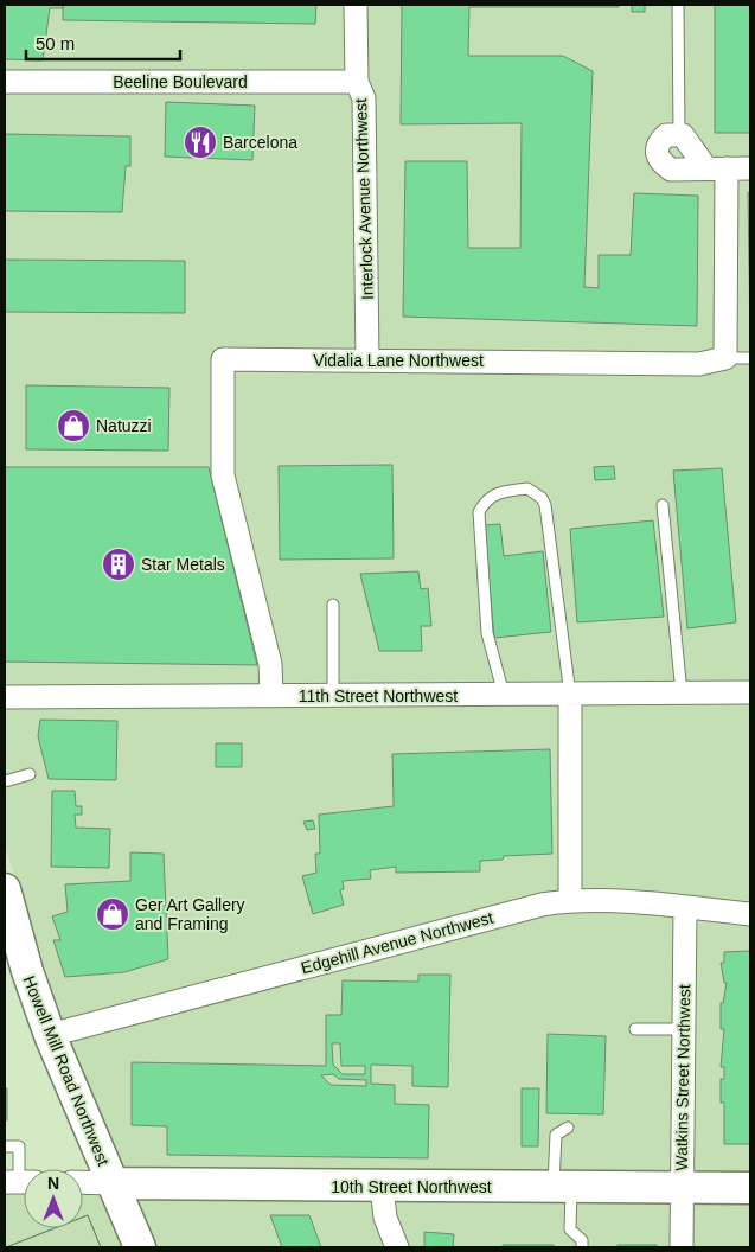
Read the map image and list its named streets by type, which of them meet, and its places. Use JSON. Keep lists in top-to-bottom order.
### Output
{
  "streets": {
    "main road": ["Howell Mill Road Northwest", "10th Street Northwest"],
    "street": [
      "Beeline Boulevard",
      "Interlock Avenue Northwest",
      "Vidalia Lane Northwest",
      "11th Street Northwest",
      "Edgehill Avenue Northwest",
      "Watkins Street Northwest"
    ]
  },
  "crossings": [
    ["Beeline Boulevard", "Interlock Avenue Northwest"],
    ["Interlock Avenue Northwest", "Vidalia Lane Northwest"],
    ["Vidalia Lane Northwest", "11th Street Northwest"],
    ["Edgehill Avenue Northwest", "Howell Mill Road Northwest"],
    ["Edgehill Avenue Northwest", "Watkins Street Northwest"],
    ["Howell Mill Road Northwest", "10th Street Northwest"],
    ["Watkins Street Northwest", "10th Street Northwest"]
  ],
  "places": {
    "restaurant": ["Barcelona"],
    "shop": ["Natuzzi", "Ger Art Gallery and Framing"],
    "building": ["Star Metals"]
  },
  "scale_bar": "50 m",
  "north": "top"
}
